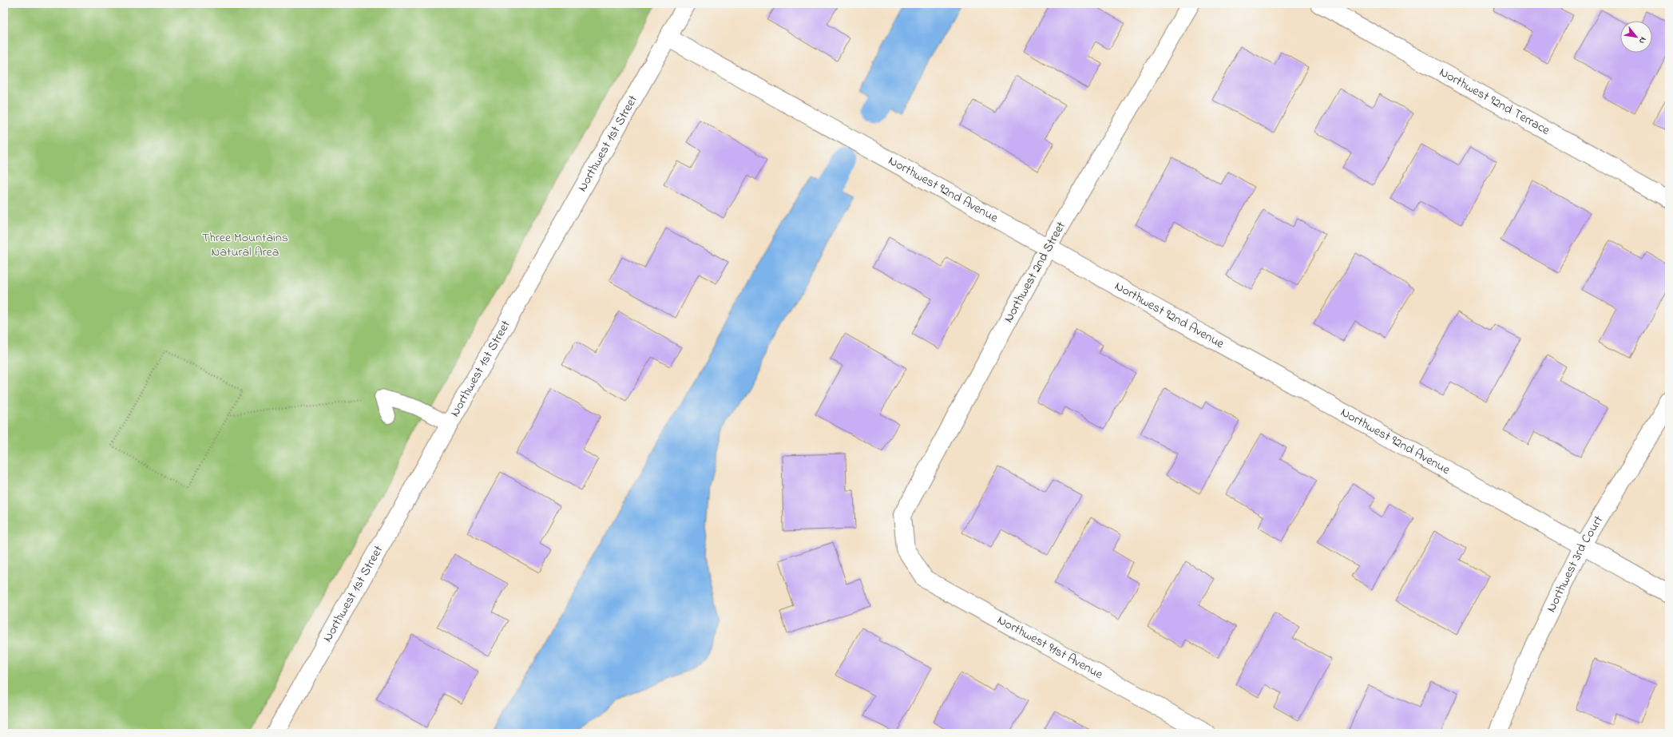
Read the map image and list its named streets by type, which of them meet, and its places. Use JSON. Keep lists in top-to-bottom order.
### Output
{
  "streets": {
    "street": [
      "Northwest 92nd Terrace",
      "Northwest 1st Street",
      "Northwest 92nd Avenue",
      "Northwest 2nd Street",
      "Northwest 3rd Court",
      "Northwest 91st Avenue"
    ]
  },
  "crossings": [
    ["Northwest 1st Street", "Northwest 92nd Avenue"],
    ["Northwest 92nd Avenue", "Northwest 2nd Street"],
    ["Northwest 92nd Avenue", "Northwest 3rd Court"],
    ["Northwest 2nd Street", "Northwest 91st Avenue"]
  ],
  "parks": ["Three Mountains Natural Area"],
  "north": "bottom right"
}
